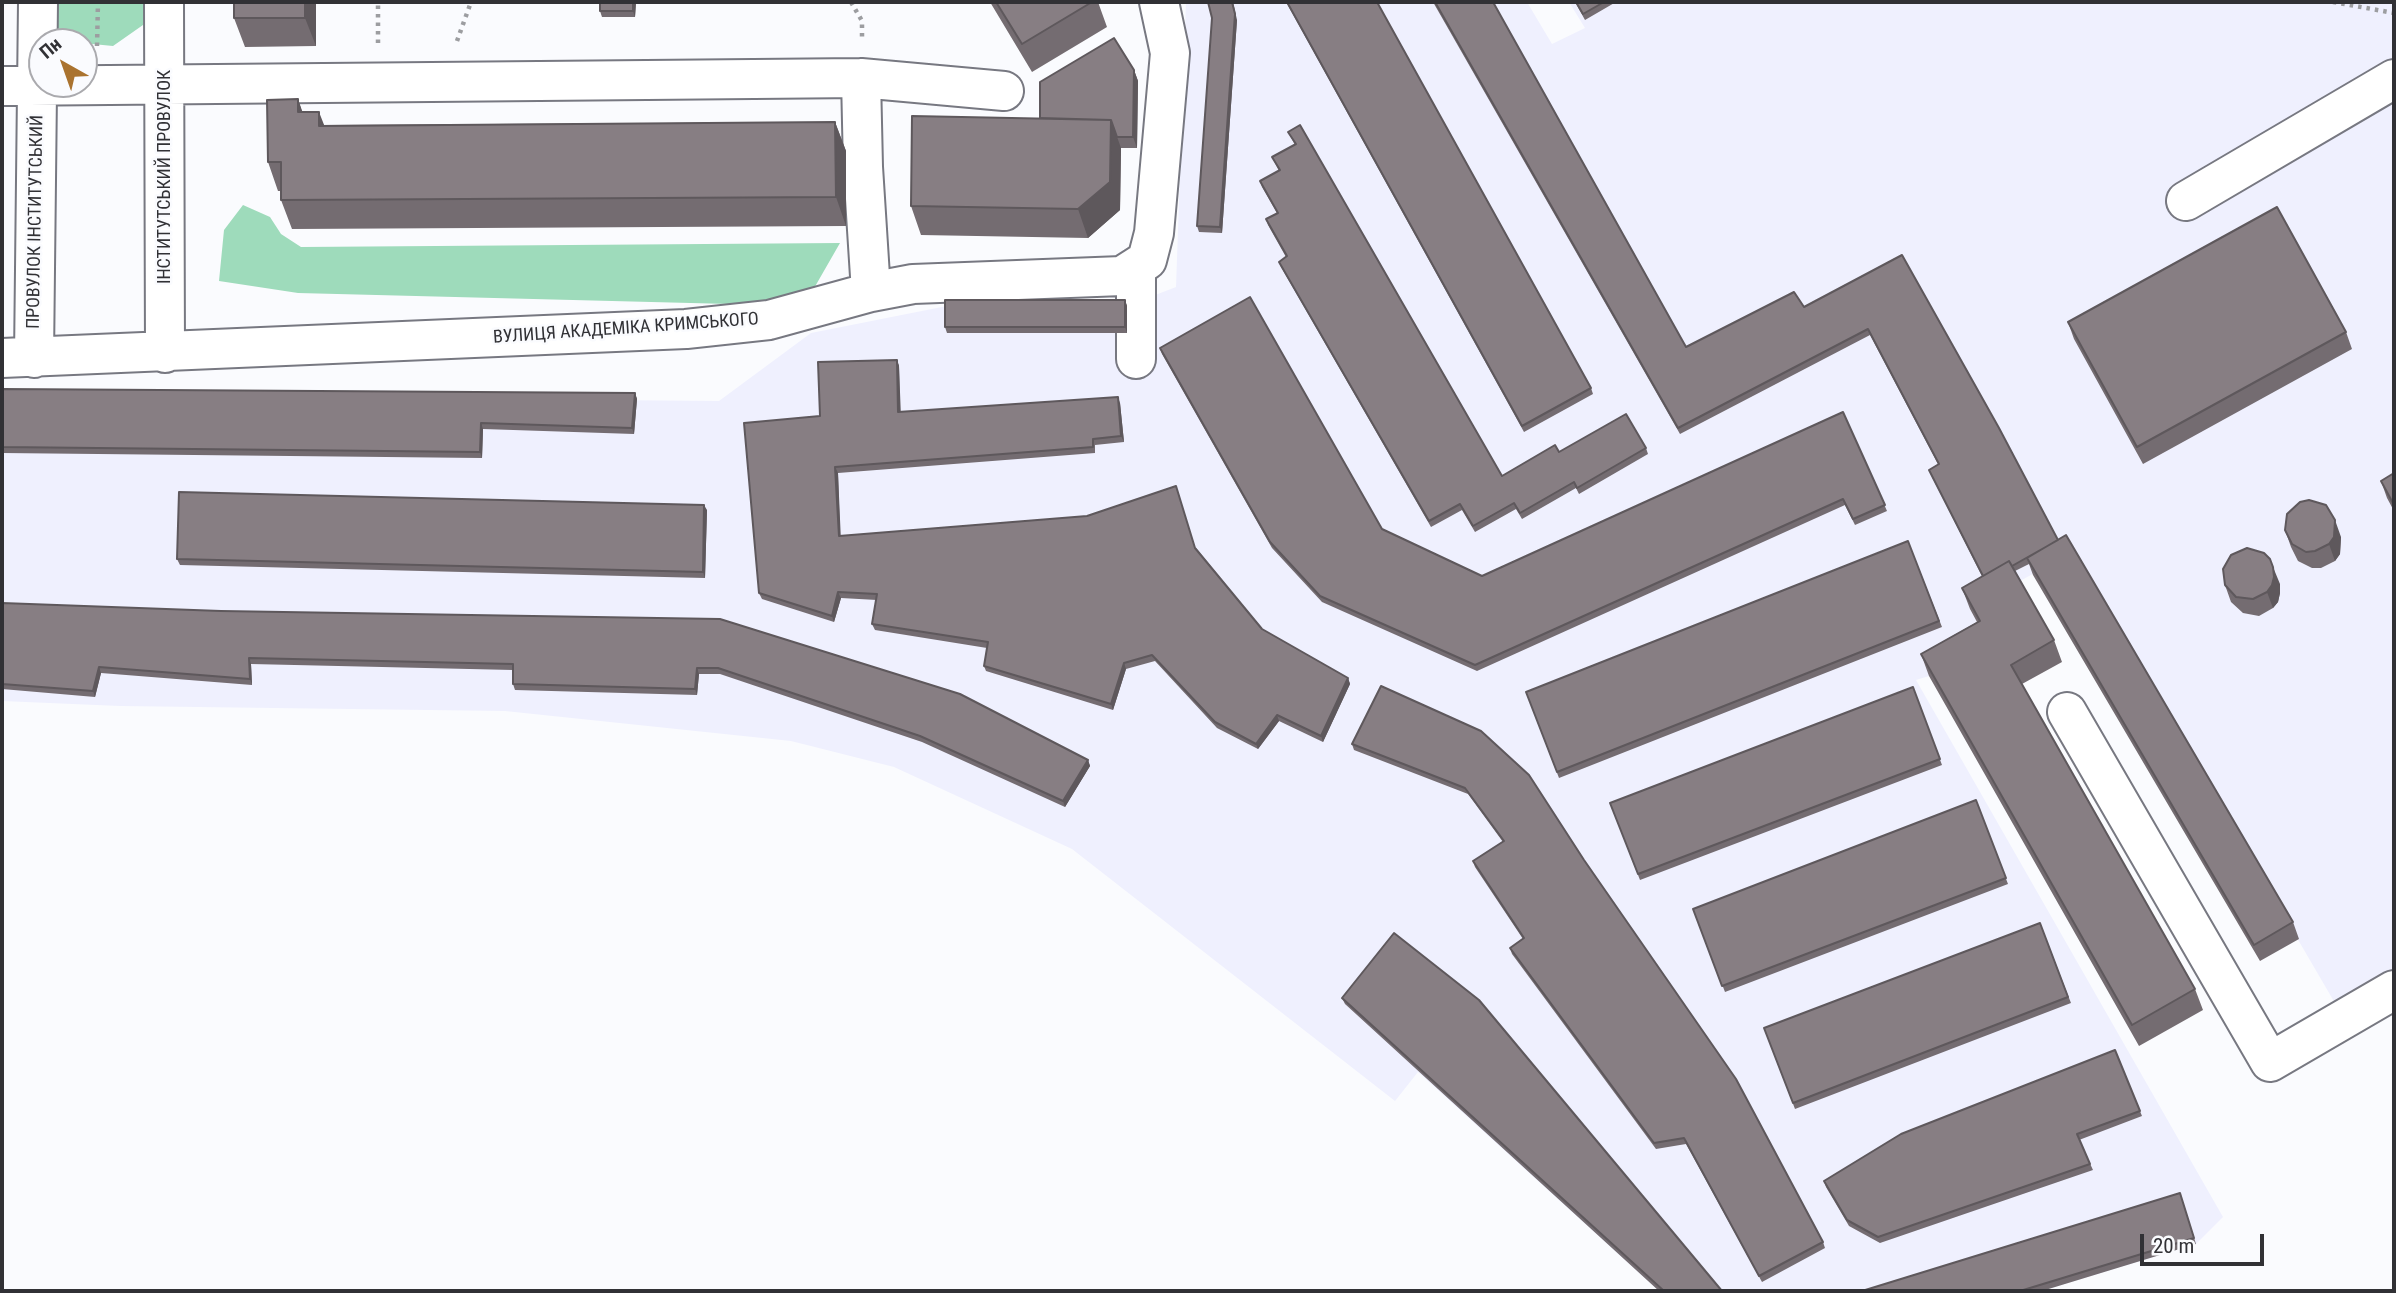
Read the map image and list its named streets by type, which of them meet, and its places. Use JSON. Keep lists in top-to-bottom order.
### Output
{
  "streets": {
    "street": ["ІНСТИТУТСЬКИЙ ПРОВУЛОК", "ПРОВУЛОК ІНСТИТУТСЬКИЙ", "ВУЛИЦЯ АКАДЕМІКА КРИМСЬКОГО"]
  },
  "crossings": [
    ["ІНСТИТУТСЬКИЙ ПРОВУЛОК", "ВУЛИЦЯ АКАДЕМІКА КРИМСЬКОГО"],
    ["ПРОВУЛОК ІНСТИТУТСЬКИЙ", "ВУЛИЦЯ АКАДЕМІКА КРИМСЬКОГО"]
  ],
  "scale_bar": "20 m",
  "north": "top left"
}
